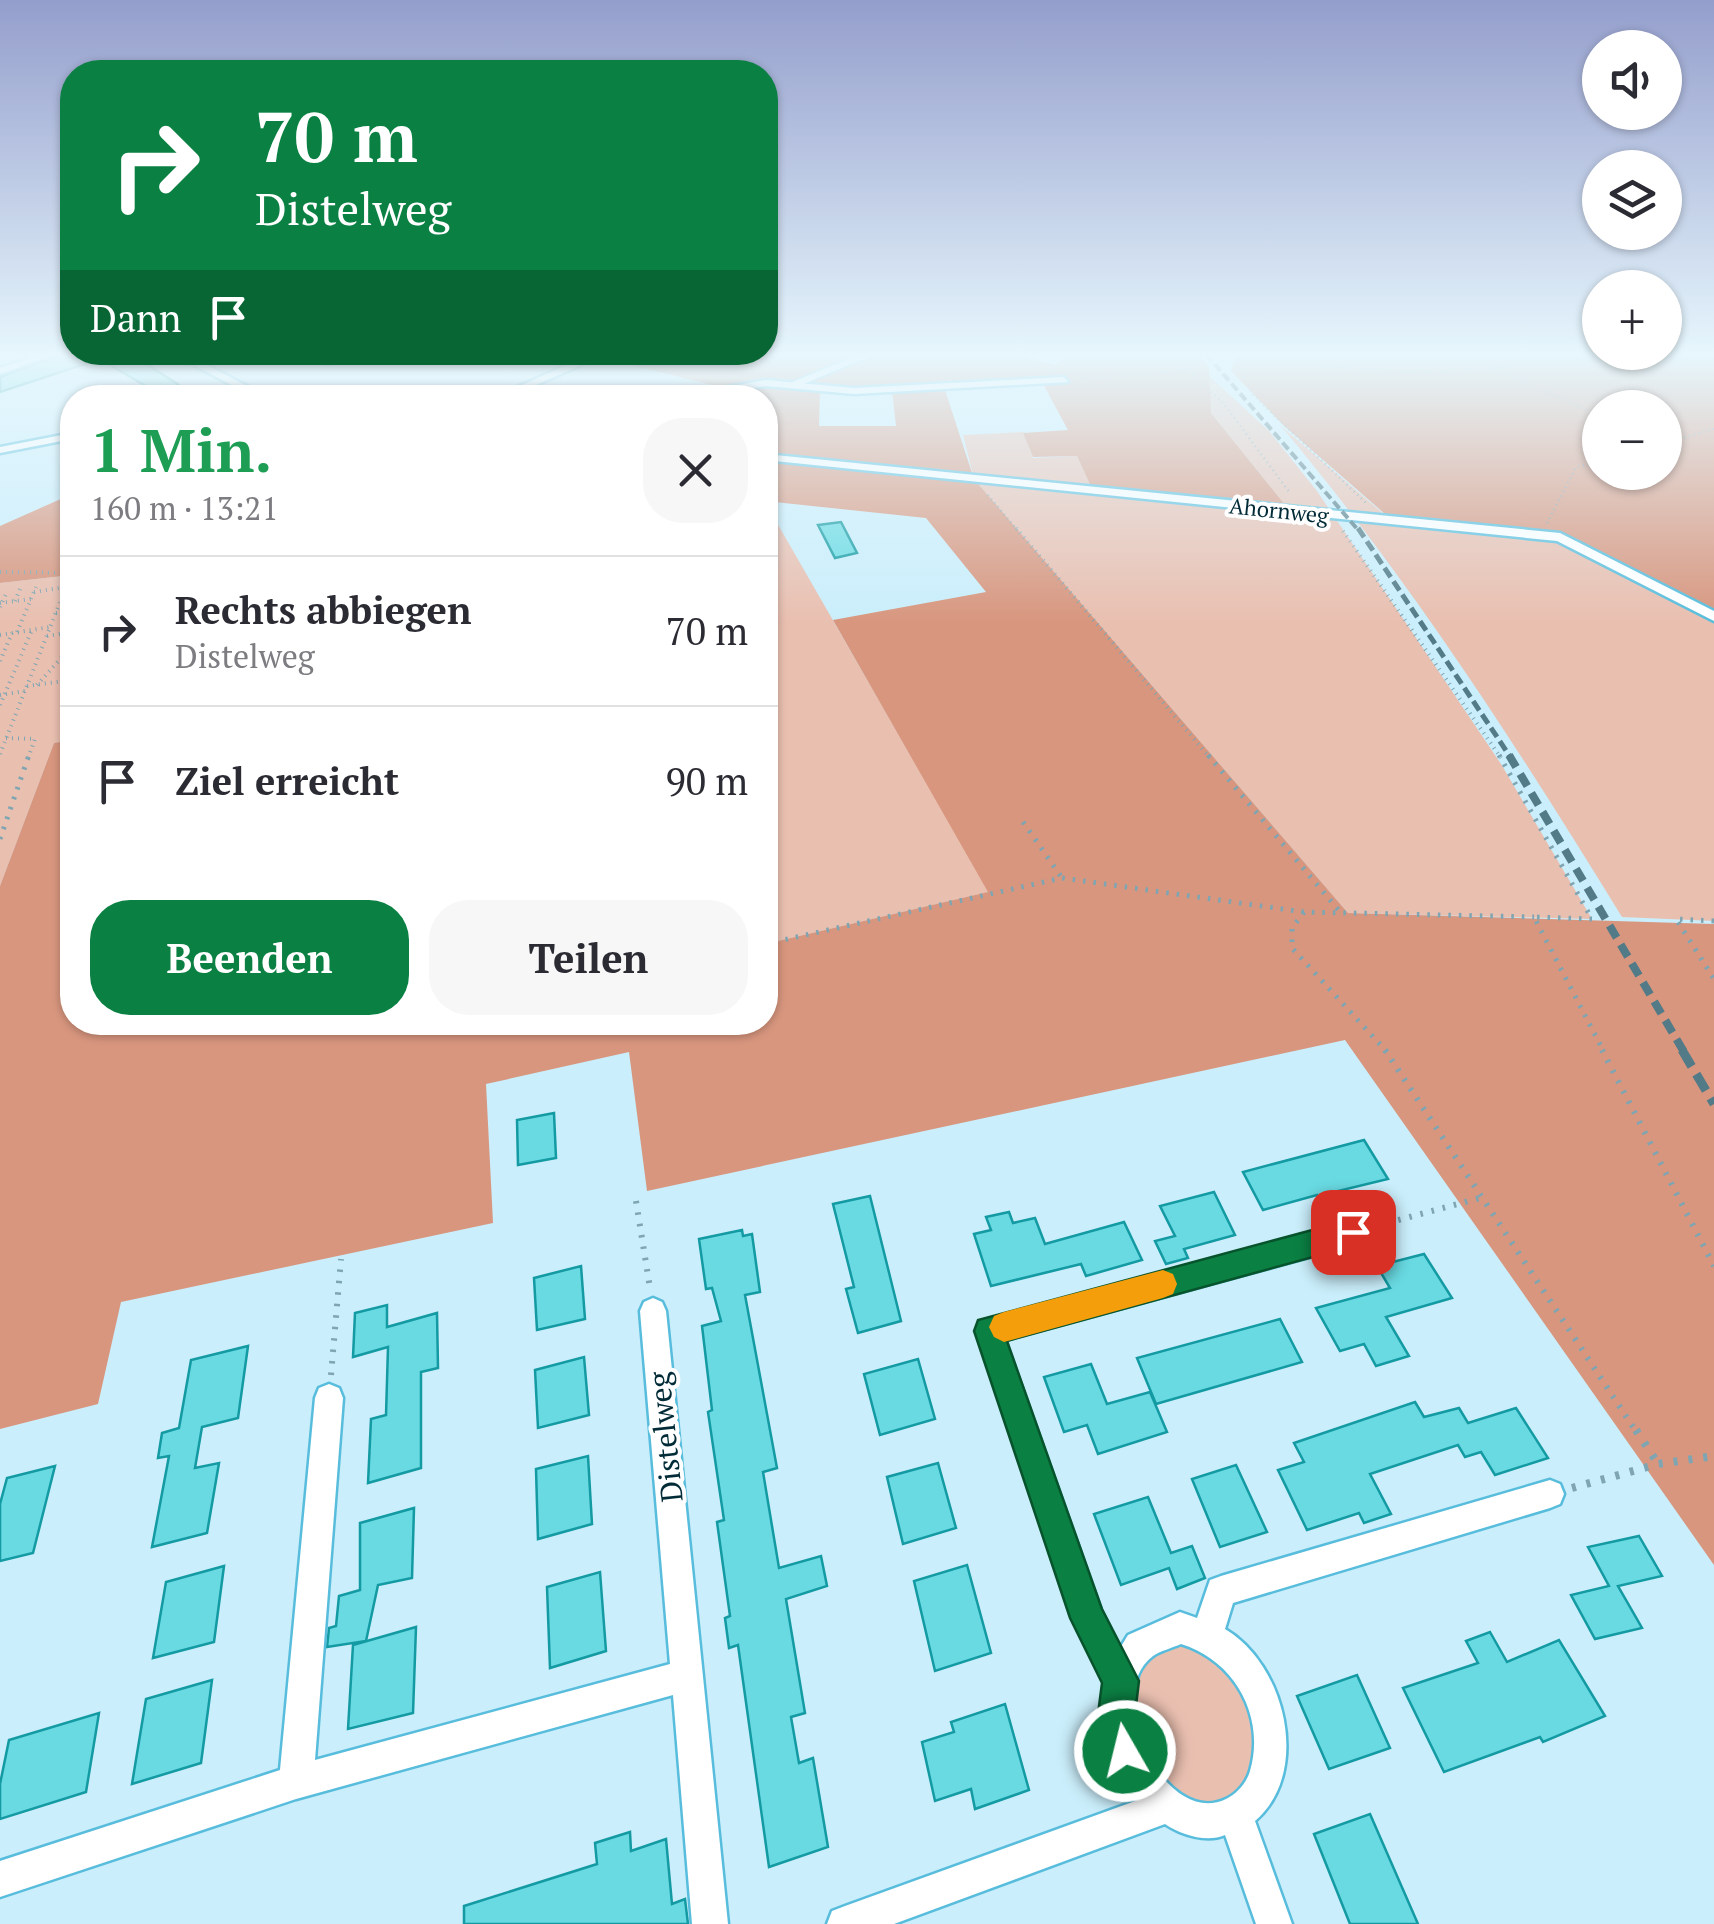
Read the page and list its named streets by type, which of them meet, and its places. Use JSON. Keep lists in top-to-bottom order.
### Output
{
  "streets": {
    "street": ["Ahornweg", "Distelweg"]
  },
  "page": {
    "map_buttons": ["+", "−"],
    "turn": ["70 m", "Distelweg"],
    "then": "Dann",
    "heading": ["1 Min.", "160 m · 13:21"],
    "list": [
      {
        "name": "Rechts abbiegen",
        "note": "Distelweg",
        "value": "70 m"
      },
      {
        "name": "Ziel erreicht",
        "value": "90 m"
      }
    ],
    "buttons": ["Beenden", "Teilen"]
  }
}
